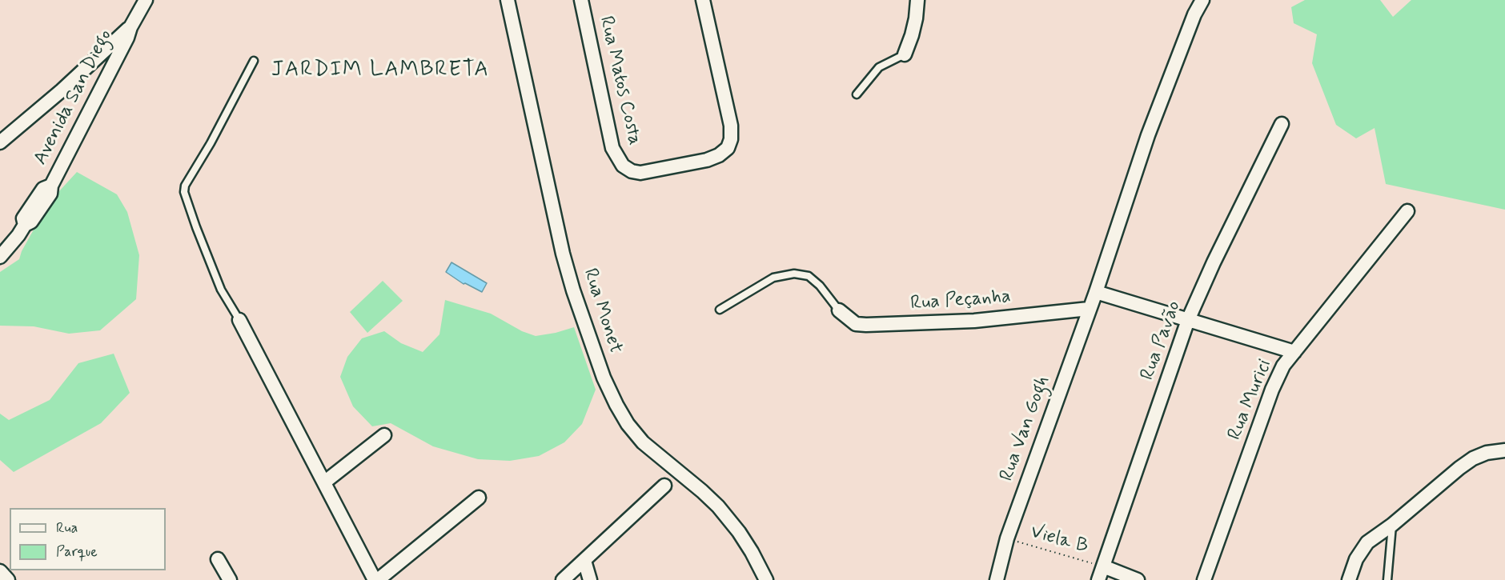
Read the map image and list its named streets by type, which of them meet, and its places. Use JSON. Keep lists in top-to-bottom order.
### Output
{
  "streets": {
    "street": [
      "Rua Matos Costa",
      "Avenida San Diego",
      "Rua Peçanha",
      "Rua Monet",
      "Rua Pavão",
      "Rua Murici",
      "Rua Van Gogh"
    ],
    "path": ["Viela B"]
  },
  "crossings": [
    ["Rua Peçanha", "Rua Van Gogh"],
    ["Rua Pavão", "Viela B"],
    ["Rua Van Gogh", "Viela B"]
  ],
  "districts": ["JARDIM LAMBRETA"],
  "legend": ["Rua", "Parque"]
}
